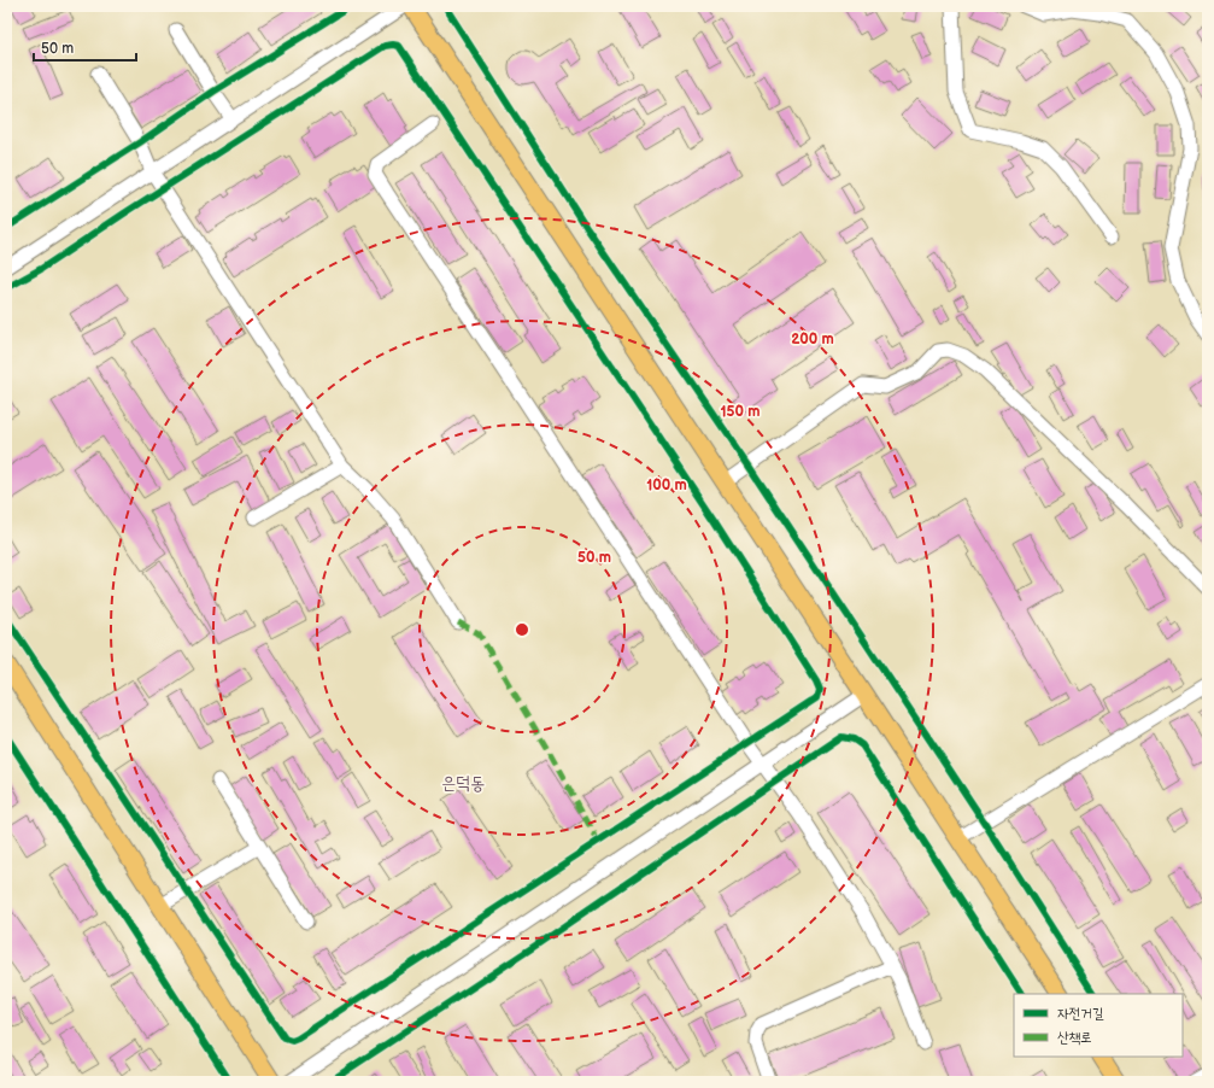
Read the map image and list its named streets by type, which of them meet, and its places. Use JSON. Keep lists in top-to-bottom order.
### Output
{
  "districts": ["은덕동"],
  "legend": ["자전거길", "산책로"],
  "scale_bar": "50 m",
  "rings": [
    "200 m",
    "150 m",
    "100 m",
    "50 m"
  ]
}
